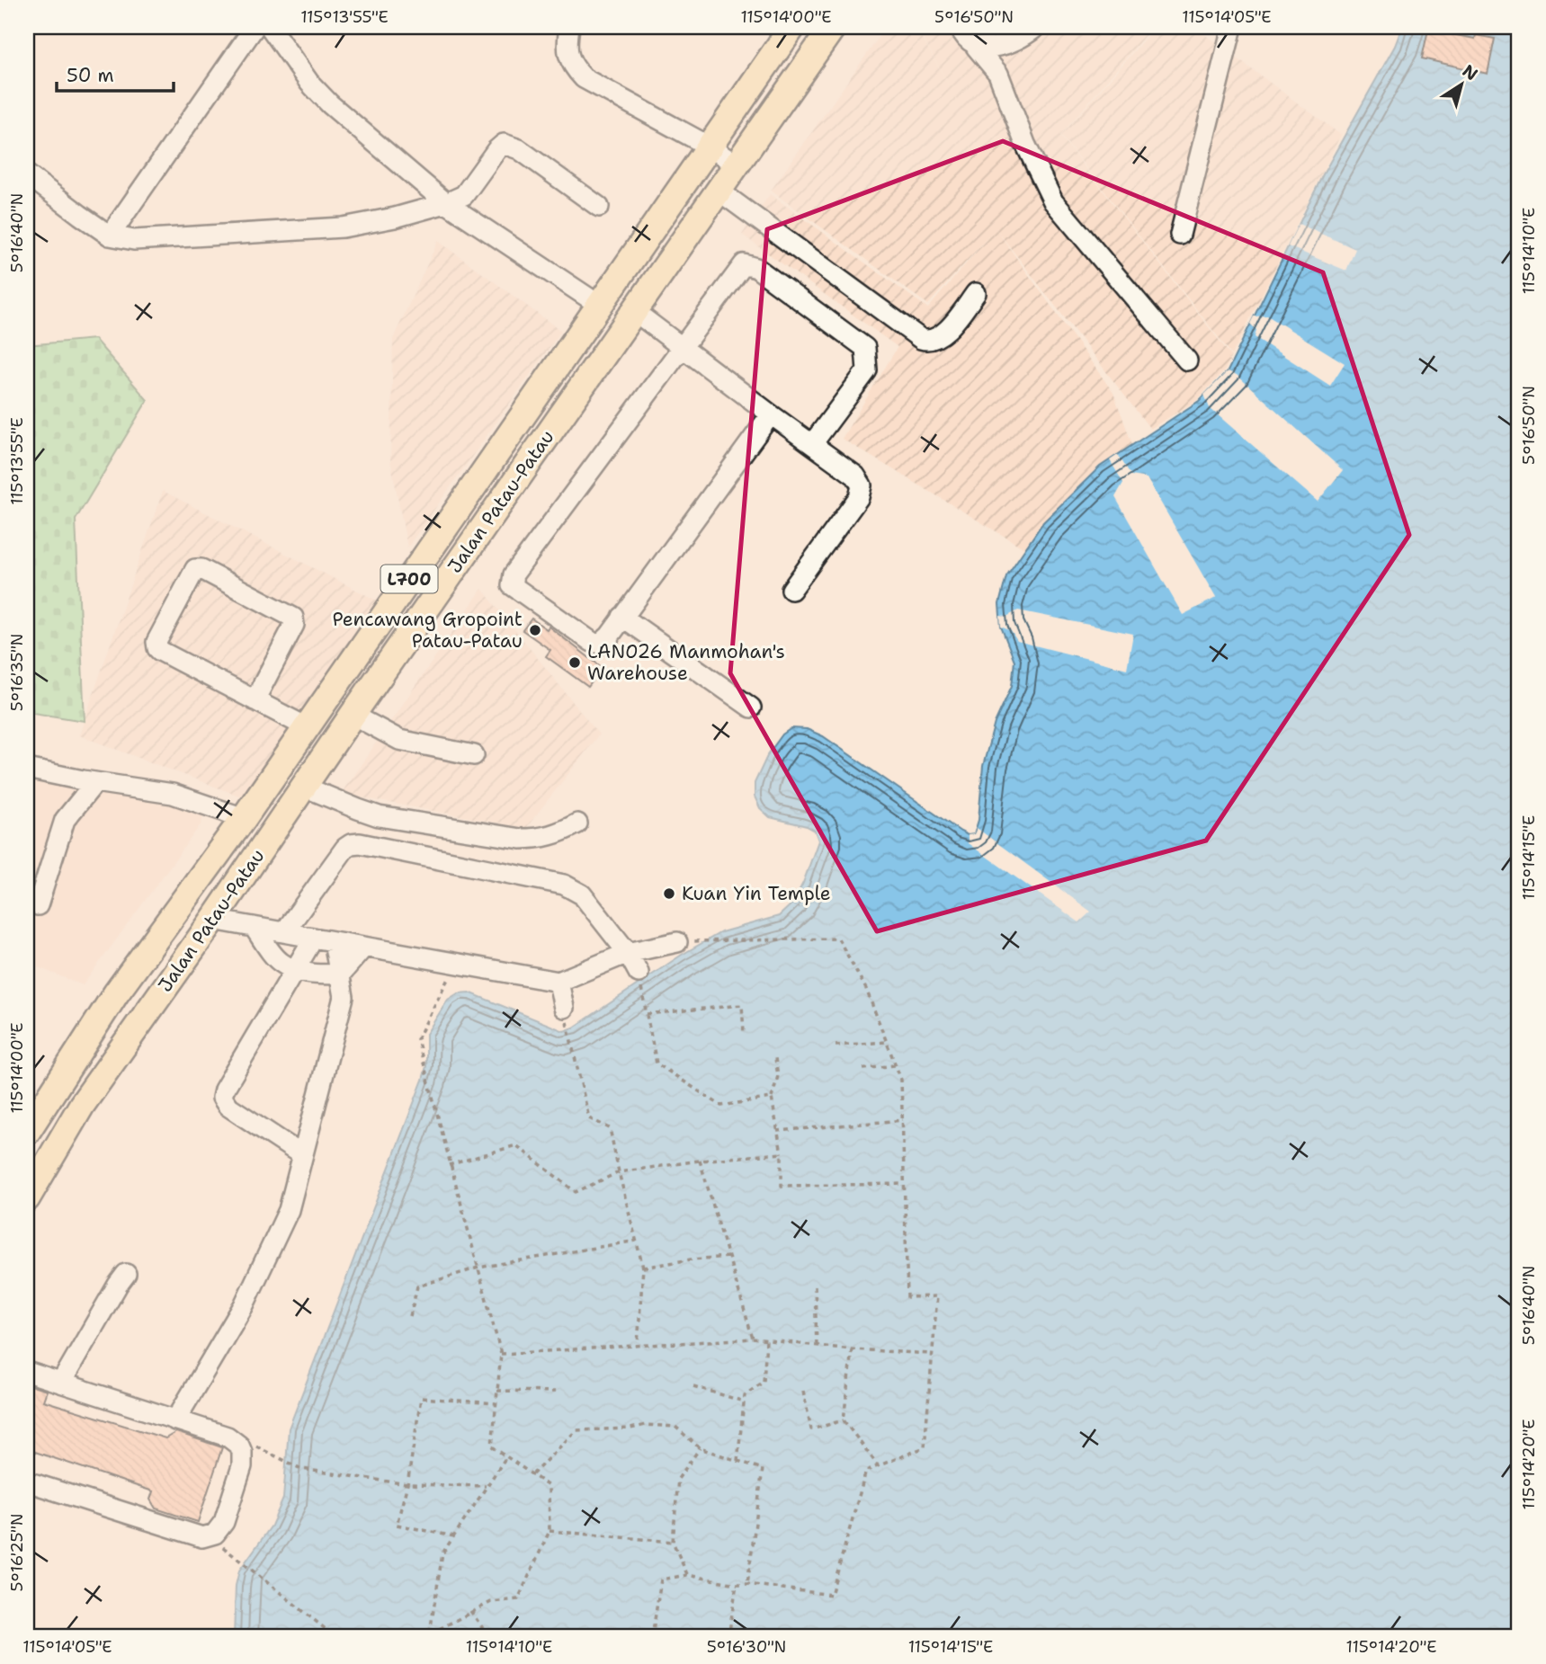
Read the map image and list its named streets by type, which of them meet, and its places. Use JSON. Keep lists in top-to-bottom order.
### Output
{
  "streets": {
    "main road": ["Jalan Patau-Patau", "L700"]
  },
  "places": ["Pencawang Gropoint Patau-Patau", "LAN026 Manmohan's Warehouse", "Kuan Yin Temple"],
  "scale_bar": "50 m",
  "north": "top right",
  "coordinates": [
    "115°13'55\"E",
    "115°14'00\"E",
    "5°16'50\"N",
    "115°14'05\"E",
    "5°16'40\"N",
    "115°14'10\"E",
    "5°16'35\"N",
    "115°14'15\"E",
    "115°14'20\"E",
    "5°16'25\"N",
    "5°16'30\"N"
  ]
}
